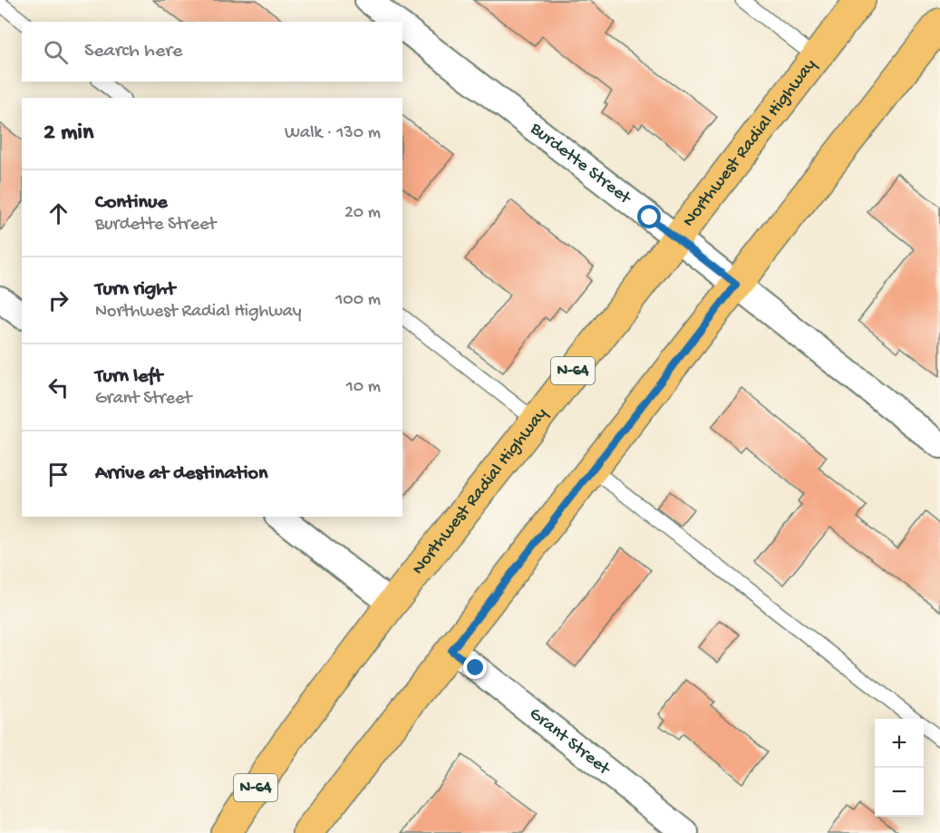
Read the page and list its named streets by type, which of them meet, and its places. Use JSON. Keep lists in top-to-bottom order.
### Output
{
  "streets": {
    "main road": ["Northwest Radial Highway", "N-64"],
    "street": ["Burdette Street", "Grant Street"]
  },
  "crossings": [
    ["Northwest Radial Highway", "Burdette Street"]
  ],
  "page": {
    "search": "Search here",
    "heading": ["2 min", "Walk · 130 m"],
    "list": [
      ["Continue", "Burdette Street", "20 m"],
      ["Turn right", "Northwest Radial Highway", "100 m"],
      ["Turn left", "Grant Street", "10 m"],
      "Arrive at destination"
    ],
    "map_buttons": ["+", "−"]
  }
}
